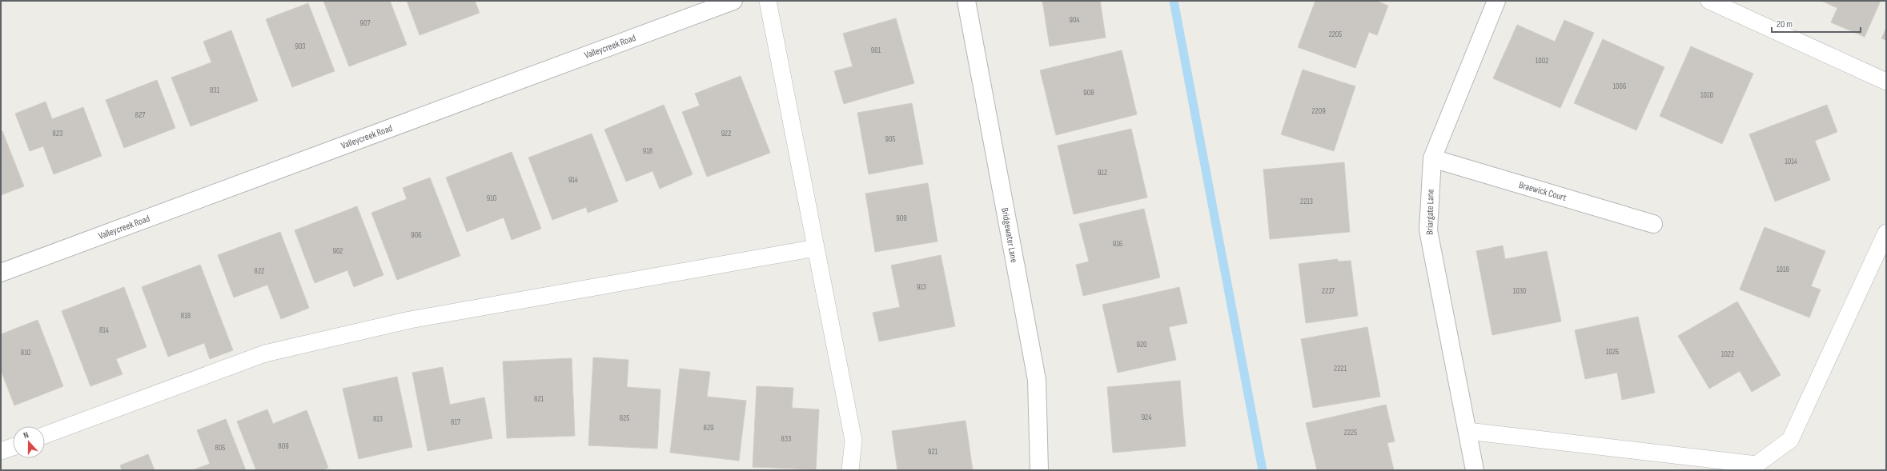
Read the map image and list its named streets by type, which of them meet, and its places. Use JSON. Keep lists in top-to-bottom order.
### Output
{
  "streets": {
    "street": [
      "Valleycreek Road",
      "Braewick Court",
      "Briargate Lane",
      "Bridgewater Lane"
    ]
  },
  "crossings": [
    ["Braewick Court", "Briargate Lane"]
  ],
  "house_numbers": [
    "904",
    "907",
    "2205",
    "903",
    "901",
    "1002",
    "1006",
    "831",
    "908",
    "1010",
    "2209",
    "827",
    "823",
    "922",
    "905",
    "918",
    "1014",
    "912",
    "914",
    "910",
    "2213",
    "909",
    "906",
    "916",
    "902",
    "1018",
    "822",
    "913",
    "2217",
    "1030",
    "818",
    "814",
    "920",
    "1026",
    "810",
    "1022",
    "2221",
    "821",
    "924",
    "825",
    "813",
    "817",
    "829",
    "2225",
    "833",
    "809",
    "805",
    "921"
  ],
  "scale_bar": "20 m",
  "north": "top"
}
